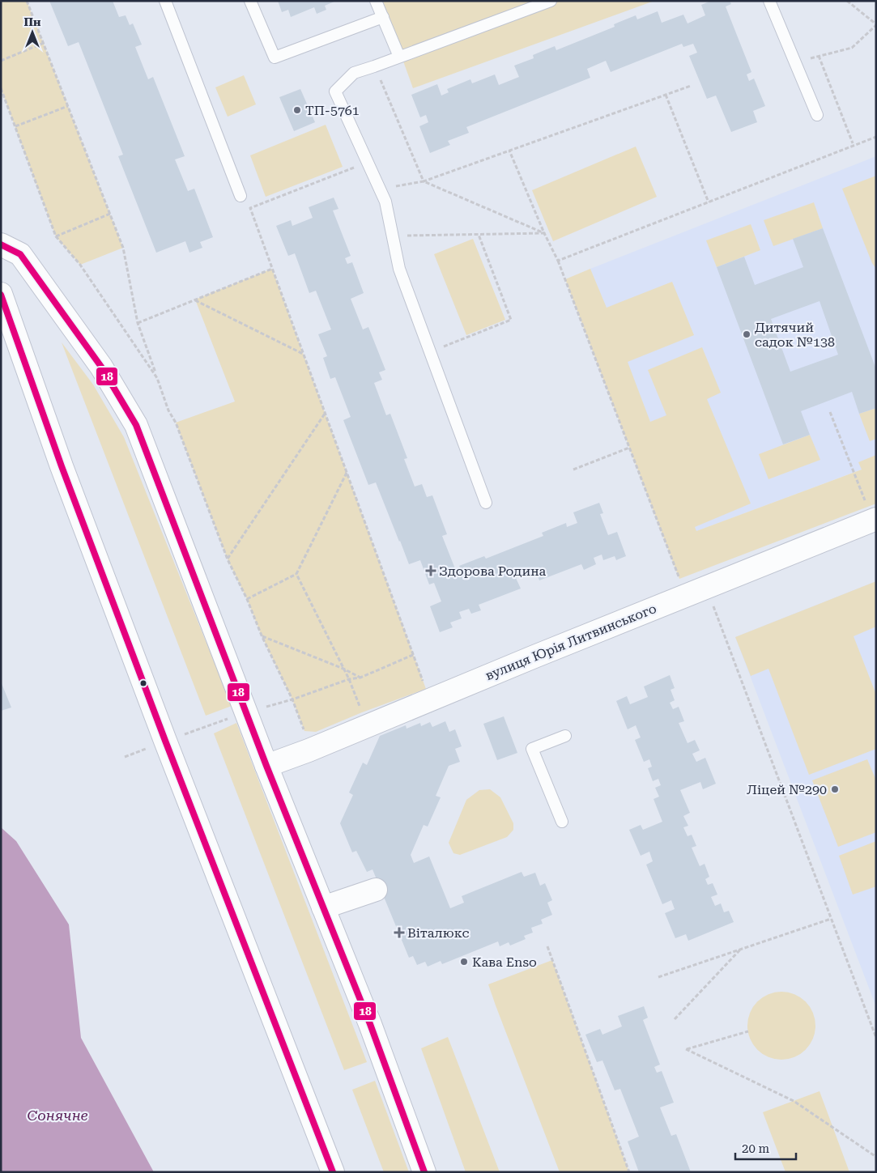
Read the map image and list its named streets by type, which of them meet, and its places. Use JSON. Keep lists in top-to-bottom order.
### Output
{
  "streets": {
    "street": ["вулиця Юрія Литвинського"]
  },
  "water": ["Сонячне"],
  "places": {
    "other": [
      "ТП-5761",
      "Дитячий садок №138",
      "Ліцей №290",
      "Кава Enso"
    ],
    "health": ["Здорова Родина", "Віталюкс"]
  },
  "lines": ["transit line 18"],
  "scale_bar": "20 m",
  "north": "top"
}
